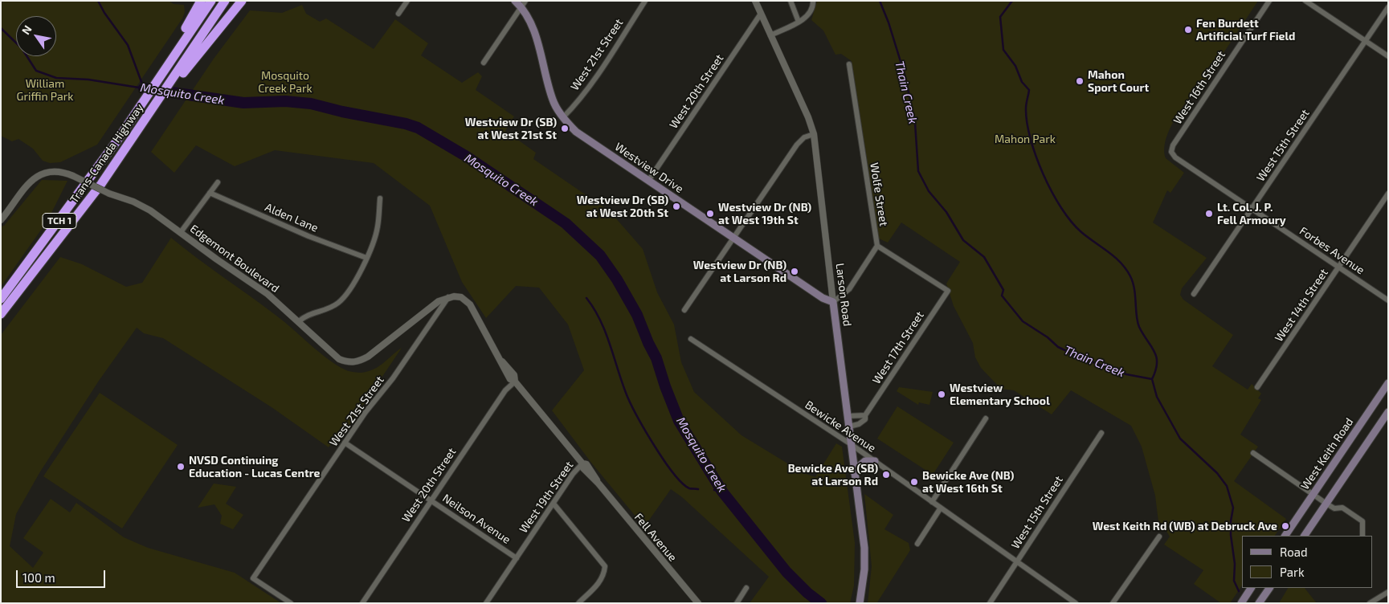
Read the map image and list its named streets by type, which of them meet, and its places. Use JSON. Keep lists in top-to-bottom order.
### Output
{
  "streets": {
    "highway": ["Trans-Canada Highway", "TCH 1"],
    "main road": ["Westview Drive", "Larson Road", "West Keith Road"],
    "street": [
      "West 21st Street",
      "West 16th Street",
      "West 20th Street",
      "West 15th Street",
      "Wolfe Street",
      "Alden Lane",
      "Forbes Avenue",
      "Edgemont Boulevard",
      "West 14th Street",
      "West 17th Street",
      "Bewicke Avenue",
      "West 19th Street",
      "Neilson Avenue",
      "Fell Avenue"
    ]
  },
  "crossings": [
    ["West 21st Street", "Westview Drive"],
    ["West 21st Street", "Edgemont Boulevard"],
    ["West 21st Street", "Neilson Avenue"],
    ["West 21st Street", "Fell Avenue"],
    ["West 16th Street", "Forbes Avenue"],
    ["West 20th Street", "Westview Drive"],
    ["West 20th Street", "Larson Road"],
    ["West 20th Street", "Neilson Avenue"],
    ["West 20th Street", "Fell Avenue"],
    ["West 15th Street", "Forbes Avenue"],
    ["West 15th Street", "Bewicke Avenue"],
    ["Westview Drive", "Larson Road"],
    ["Wolfe Street", "West 17th Street"],
    ["Forbes Avenue", "West 14th Street"],
    ["Edgemont Boulevard", "Fell Avenue"],
    ["Larson Road", "West 17th Street"],
    ["Larson Road", "Bewicke Avenue"],
    ["West 19th Street", "Neilson Avenue"],
    ["West 19th Street", "Fell Avenue"]
  ],
  "water": ["Thain Creek", "Mosquito Creek"],
  "parks": ["Mosquito Creek Park", "William Griffin Park", "Mahon Park"],
  "places": [
    "Fen Burdett Artificial Turf Field",
    "Mahon Sport Court",
    "Westview Dr (SB) at West 21st St",
    "Westview Dr (SB) at West 20th St",
    "Westview Dr (NB) at West 19th St",
    "Lt. Col. J. P. Fell Armoury",
    "Westview Dr (NB) at Larson Rd",
    "Westview Elementary School",
    "NVSD Continuing Education - Lucas Centre",
    "Bewicke Ave (SB) at Larson Rd",
    "Bewicke Ave (NB) at West 16th St",
    "West Keith Rd (WB) at Debruck Ave"
  ],
  "legend": ["Road", "Park"],
  "scale_bar": "100 m",
  "north": "top left"
}
